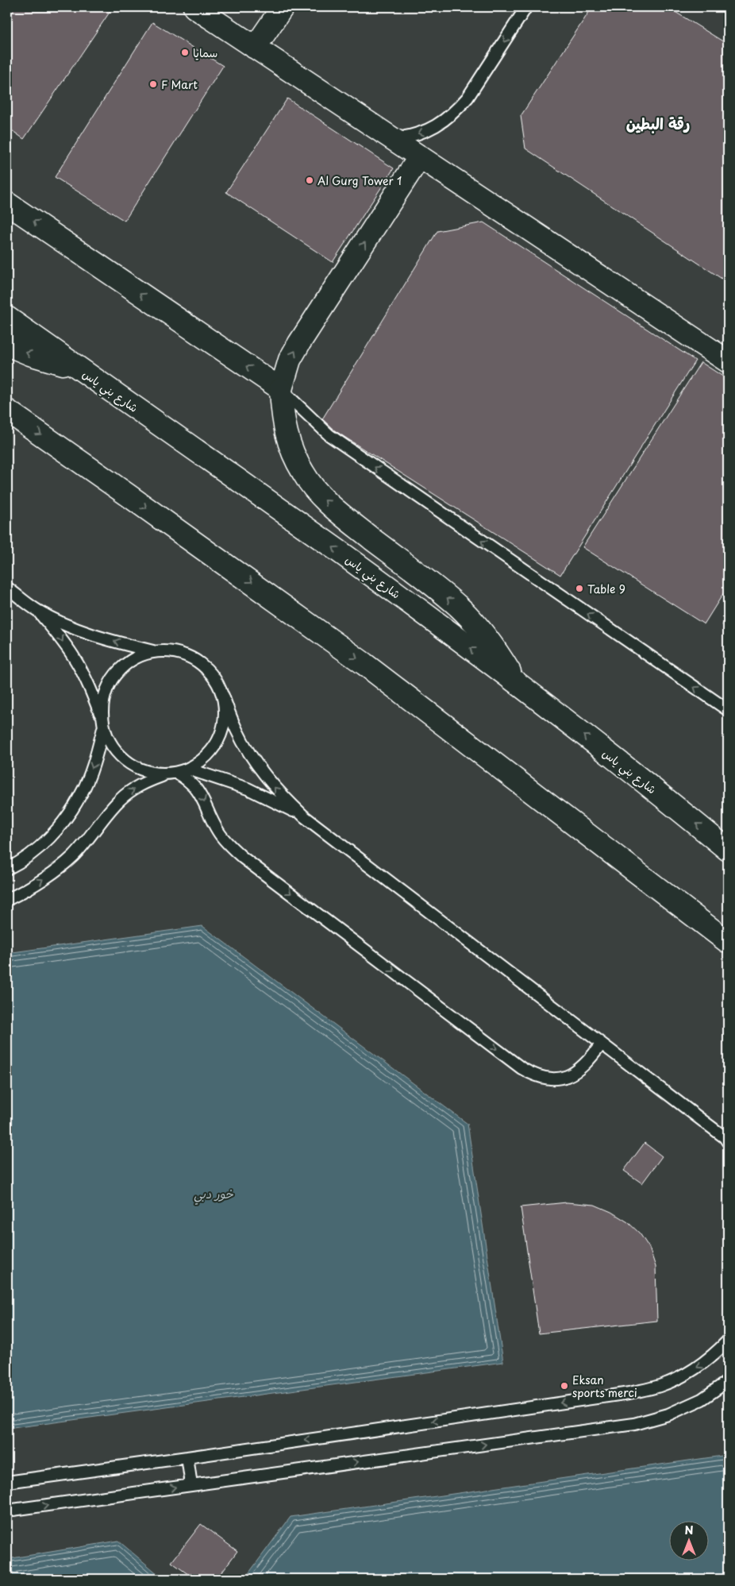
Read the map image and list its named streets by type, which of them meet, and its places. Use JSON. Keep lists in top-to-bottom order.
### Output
{
  "streets": {
    "main road": ["شارع بني ياس"]
  },
  "districts": ["رقة البطين"],
  "water": ["خور دبي"],
  "places": [
    "سمايا",
    "F Mart",
    "Al Gurg Tower 1",
    "Table 9",
    "Eksan sports merci"
  ],
  "north": "top"
}
